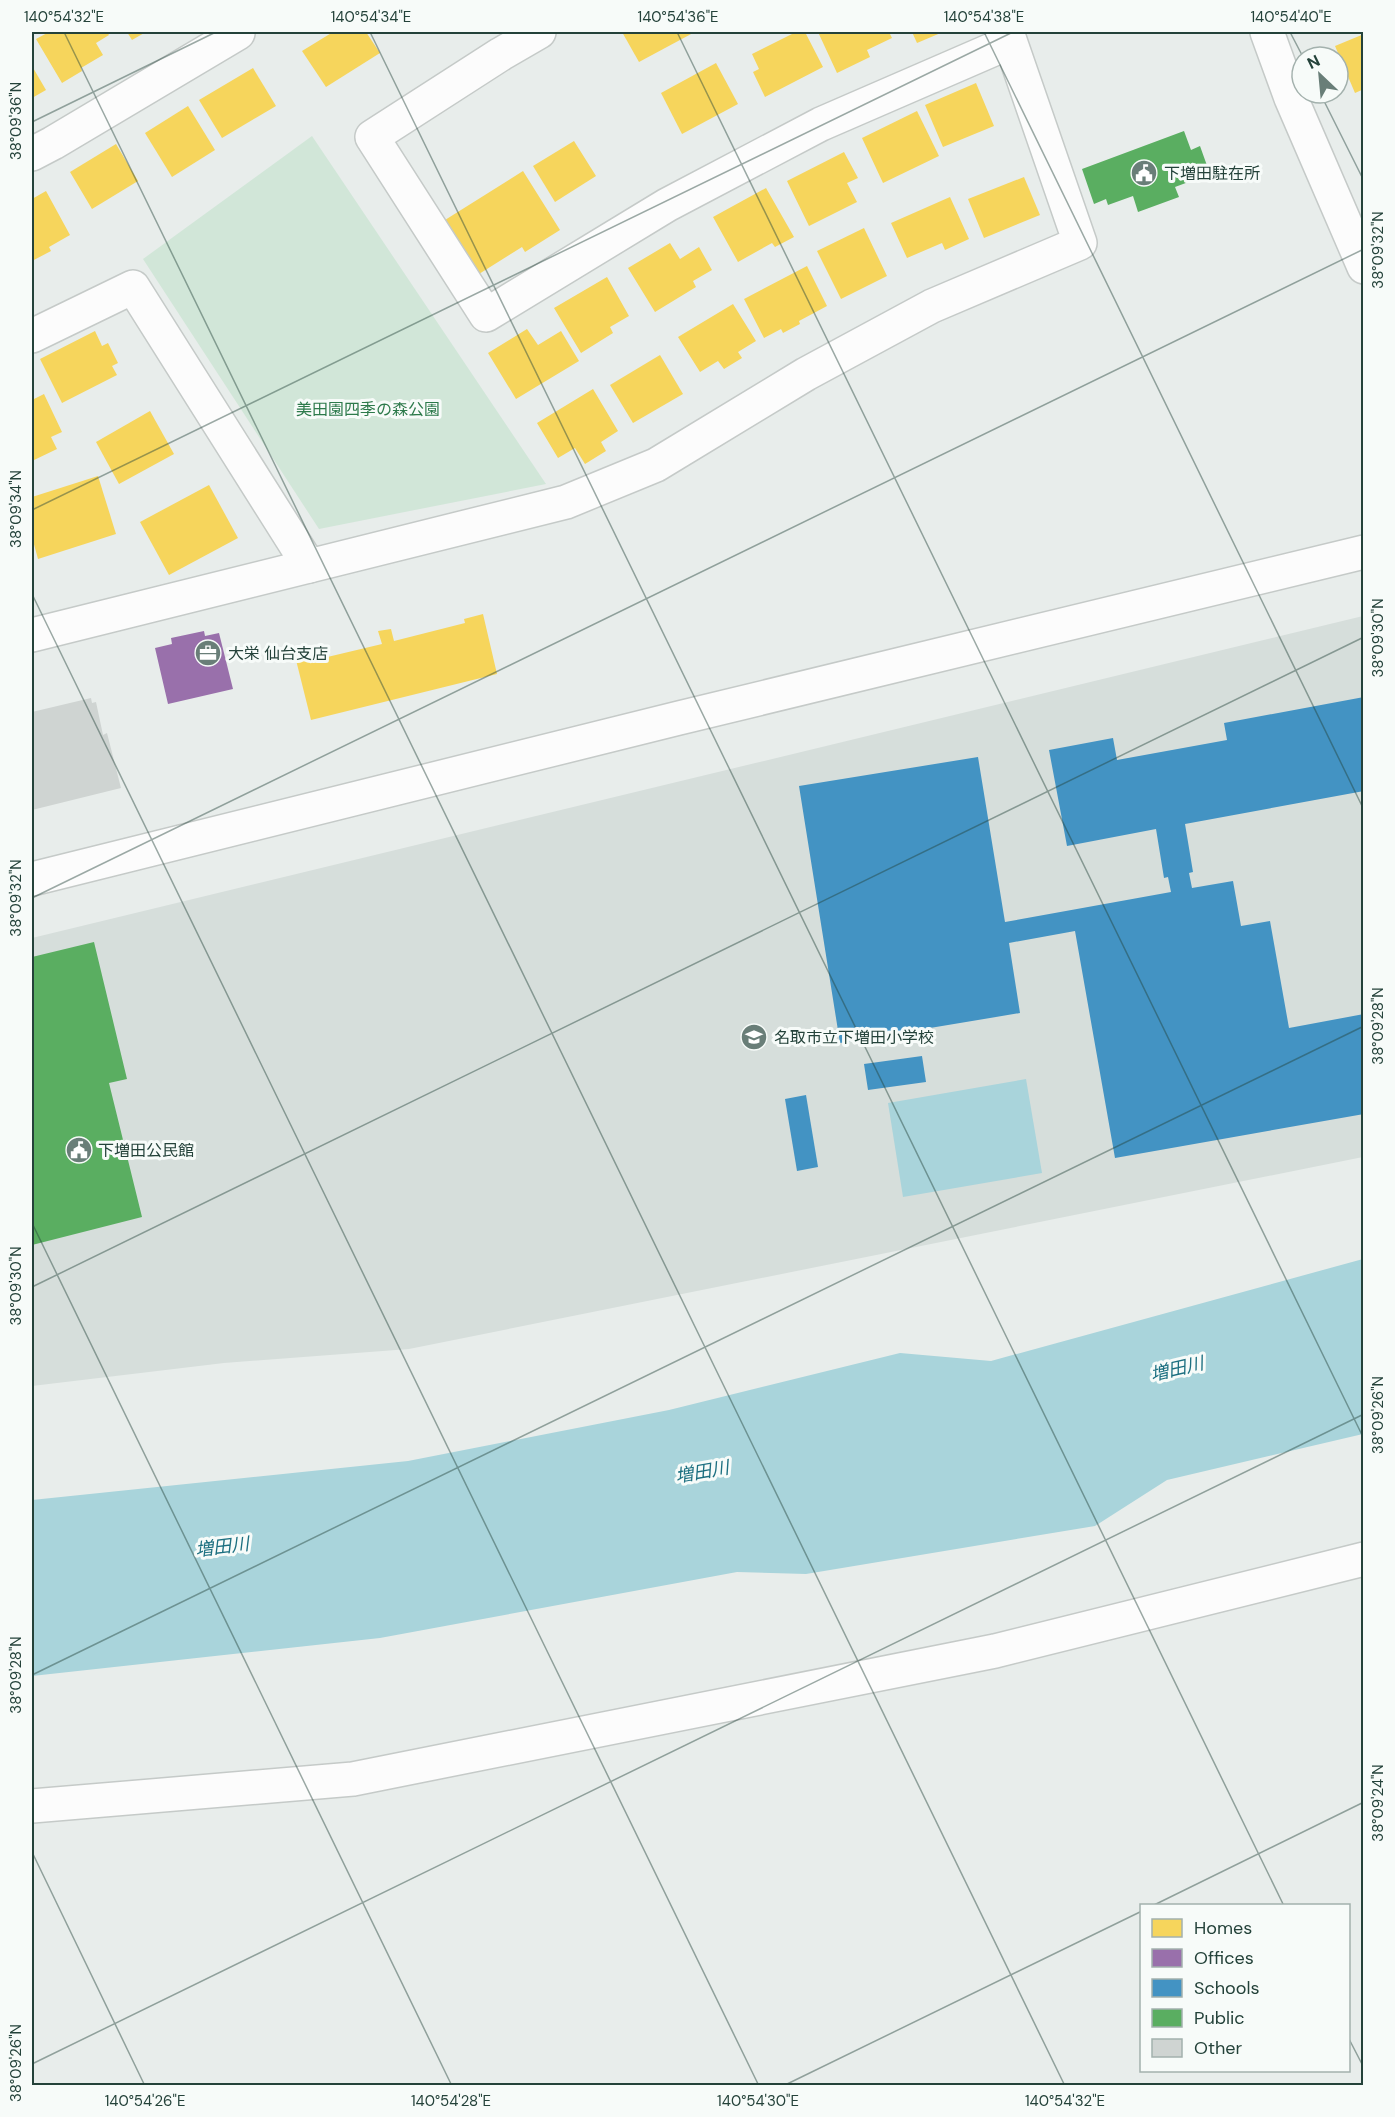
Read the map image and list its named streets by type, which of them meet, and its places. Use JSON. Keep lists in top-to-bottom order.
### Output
{
  "water": ["増田川"],
  "parks": ["美田園四季の森公園"],
  "places": {
    "public building": ["下増田駐在所", "下増田公民館"],
    "office": ["大栄 仙台支店"],
    "school or university": ["名取市立下増田小学校"]
  },
  "legend": [
    "Homes",
    "Offices",
    "Schools",
    "Public",
    "Other"
  ],
  "north": "top left",
  "coordinates": [
    "140°54'32\"E",
    "140°54'34\"E",
    "140°54'36\"E",
    "140°54'38\"E",
    "140°54'40\"E",
    "38°09'36\"N",
    "38°09'32\"N",
    "38°09'34\"N",
    "38°09'30\"N",
    "38°09'28\"N",
    "38°09'26\"N",
    "38°09'24\"N",
    "140°54'26\"E",
    "140°54'28\"E",
    "140°54'30\"E"
  ]
}
